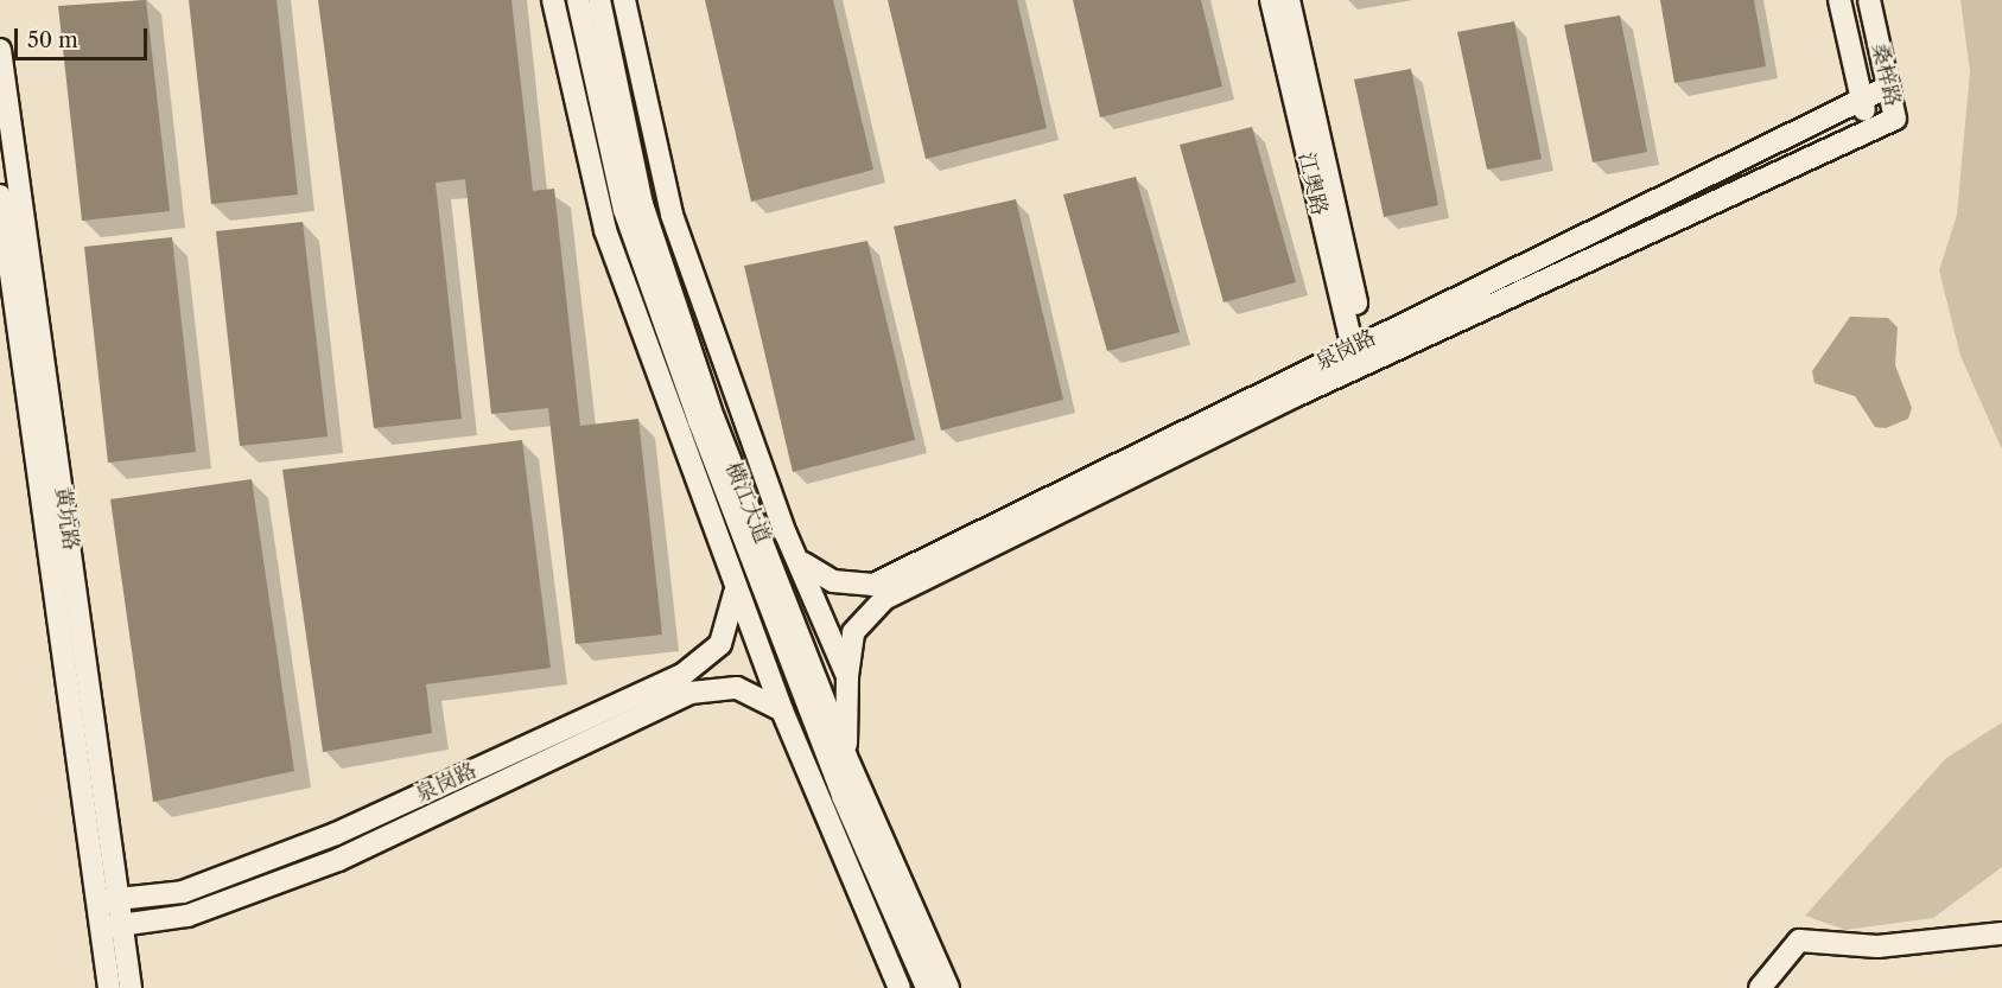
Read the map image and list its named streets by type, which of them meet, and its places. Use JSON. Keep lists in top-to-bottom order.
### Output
{
  "streets": {
    "street": [
      "桑梓路",
      "江奥路",
      "泉岗路",
      "横江大道",
      "黄坑路"
    ]
  },
  "crossings": [
    ["桑梓路", "泉岗路"],
    ["江奥路", "泉岗路"],
    ["泉岗路", "横江大道"],
    ["泉岗路", "黄坑路"]
  ],
  "scale_bar": "50 m"
}
